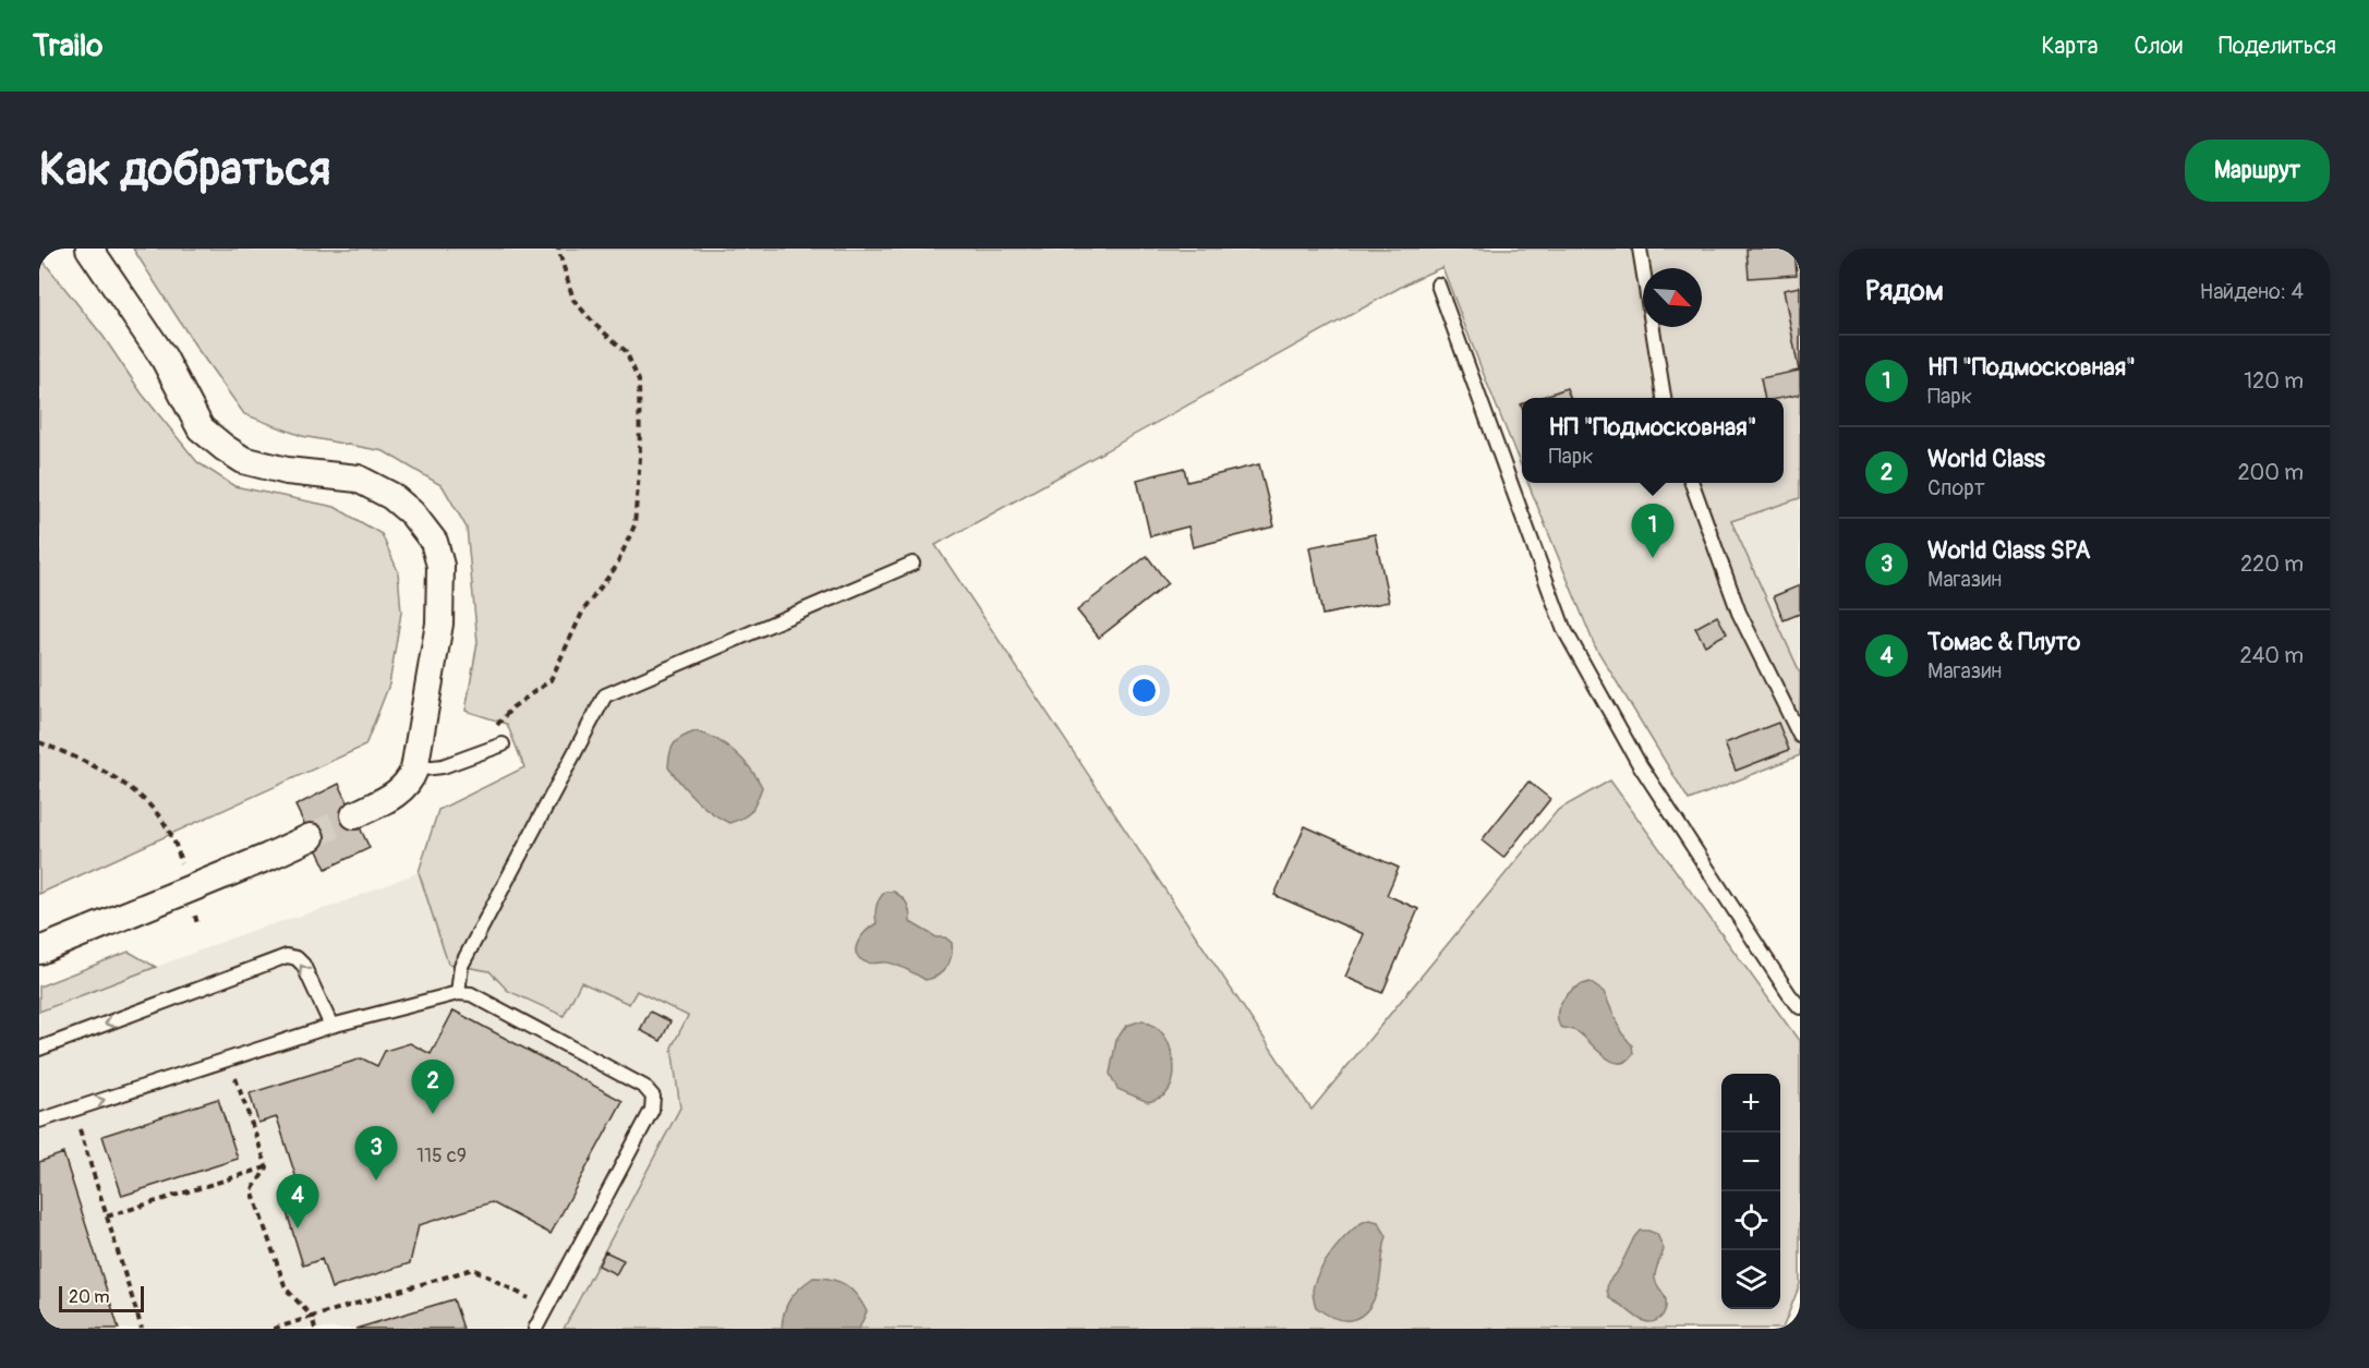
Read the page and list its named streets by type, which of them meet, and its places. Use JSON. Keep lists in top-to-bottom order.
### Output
{
  "house_numbers": ["115 с9"],
  "scale_bar": "20 m",
  "north": "bottom right",
  "page": {
    "header": "Trailo",
    "nav": ["Карта", "Слои", "Поделиться"],
    "buttons": "Маршрут",
    "title": "Как добраться",
    "heading": ["Рядом", "Найдено: 4"],
    "list": [
      {
        "mark": "1",
        "name": "НП \"Подмосковная\"",
        "note": "Парк",
        "value": "120 m"
      },
      {
        "mark": "2",
        "name": "World Class",
        "note": "Спорт",
        "value": "200 m"
      },
      {
        "mark": "3",
        "name": "World Class SPA",
        "note": "Магазин",
        "value": "220 m"
      },
      {
        "mark": "4",
        "name": "Томас & Плуто",
        "note": "Магазин",
        "value": "240 m"
      }
    ],
    "popup": ["НП \"Подмосковная\"", "Парк"],
    "pins": [
      "1",
      "2",
      "3",
      "4"
    ],
    "map_buttons": ["+", "−"],
    "scale": "20 m"
  }
}
